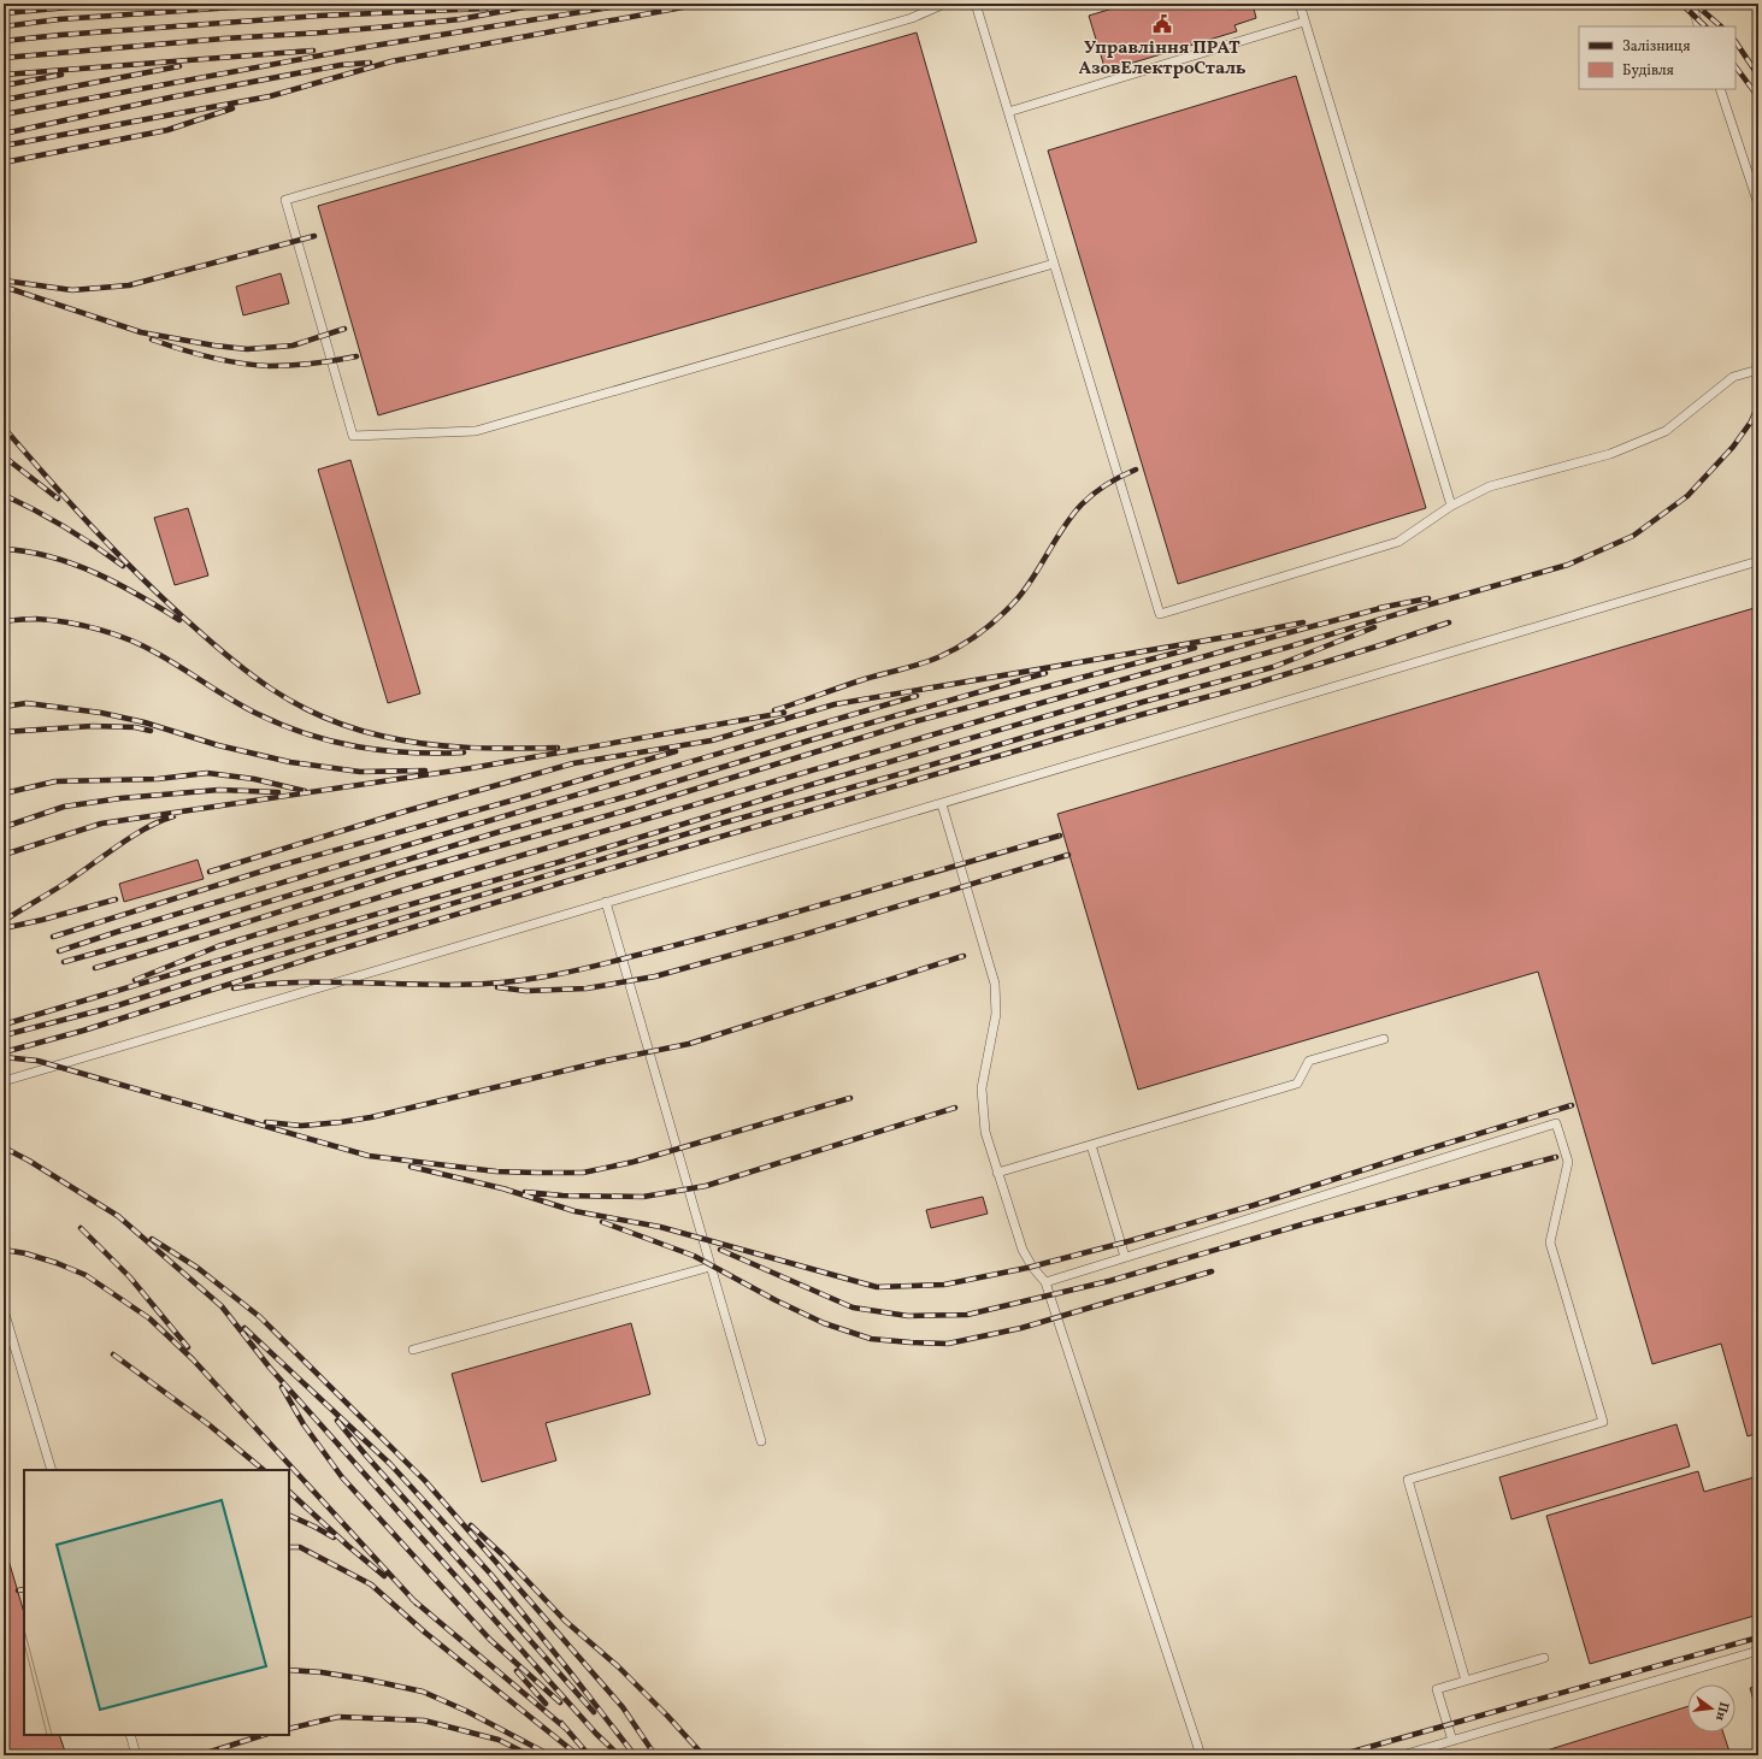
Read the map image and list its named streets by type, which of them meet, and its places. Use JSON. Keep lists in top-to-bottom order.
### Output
{
  "places": {
    "public building": ["Управління ПРАТ АзовЕлектроСталь"]
  },
  "legend": ["Залізниця", "Будівля"],
  "north": "right"
}
